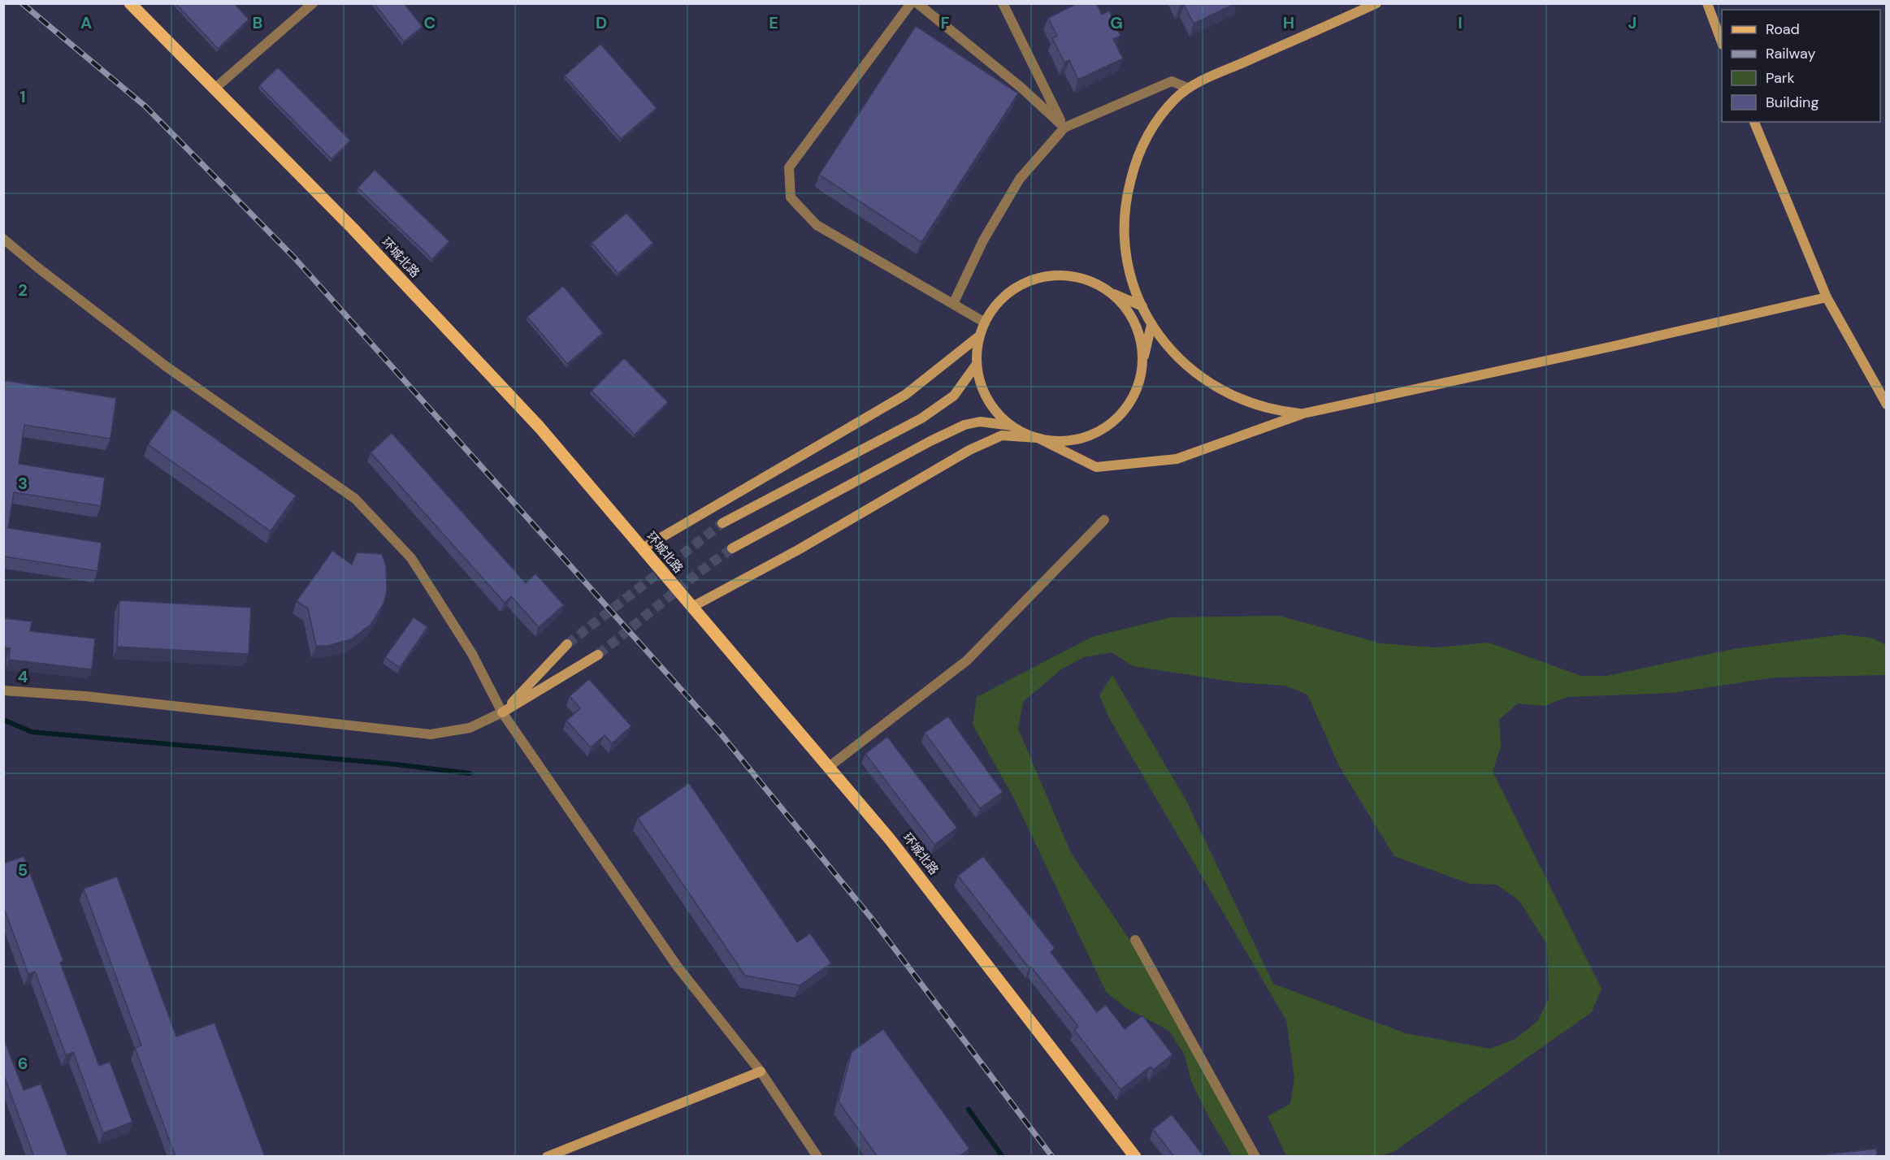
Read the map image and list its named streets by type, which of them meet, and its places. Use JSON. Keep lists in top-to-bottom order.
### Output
{
  "streets": {
    "main road": ["环城北路"]
  },
  "legend": [
    "Road",
    "Railway",
    "Park",
    "Building"
  ],
  "grid": {
    "columns": [
      "A",
      "B",
      "C",
      "D",
      "E",
      "F",
      "G",
      "H",
      "I",
      "J"
    ],
    "rows": [
      "1",
      "2",
      "3",
      "4",
      "5",
      "6"
    ]
  }
}
